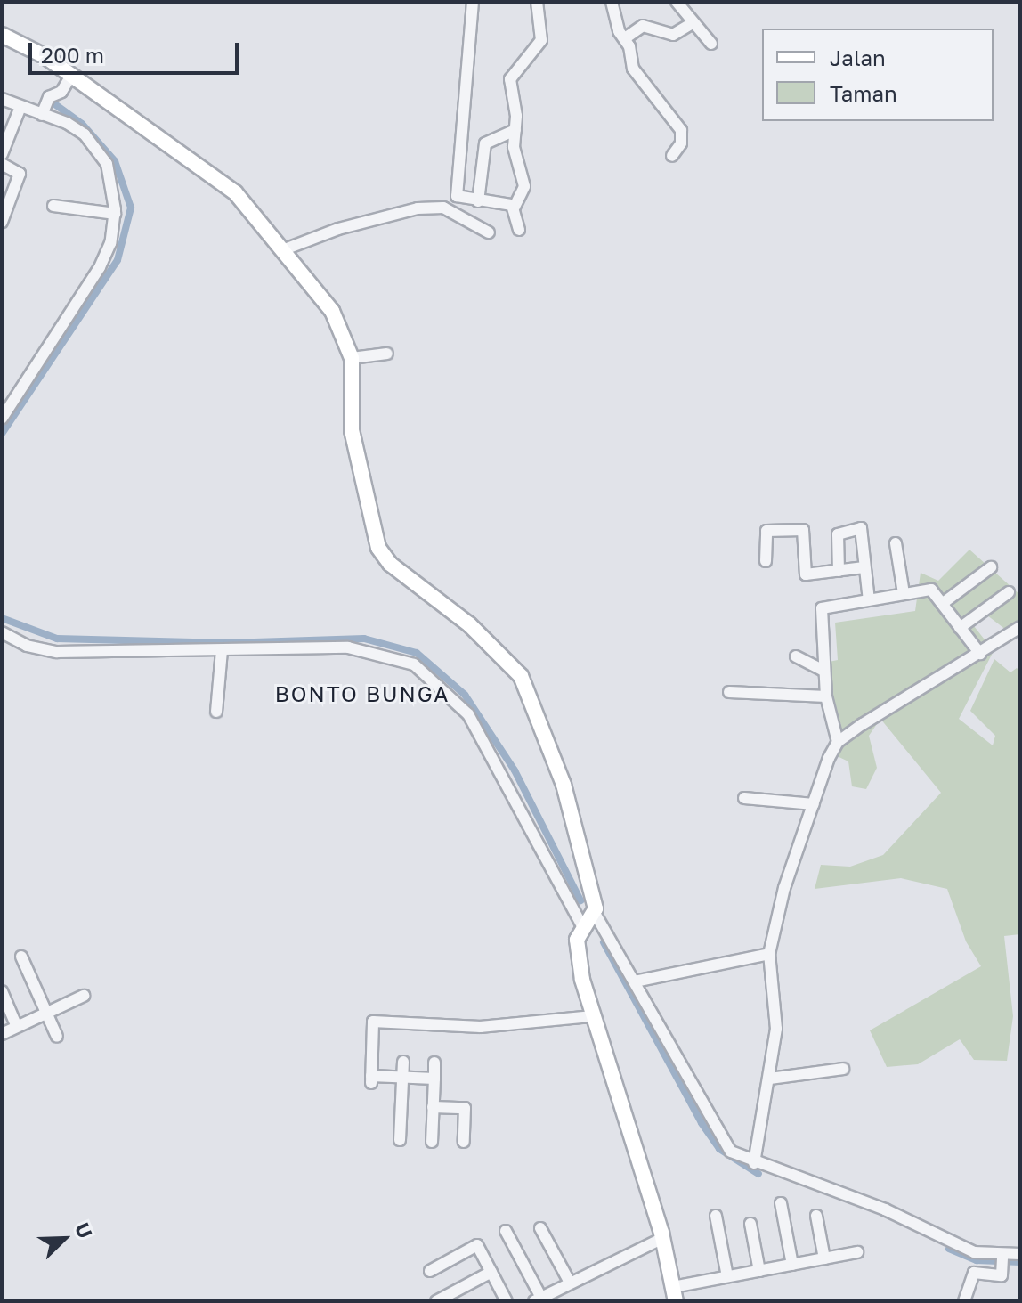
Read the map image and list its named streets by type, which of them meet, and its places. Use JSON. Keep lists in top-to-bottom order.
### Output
{
  "districts": ["BONTO BUNGA"],
  "legend": ["Jalan", "Taman"],
  "scale_bar": "200 m",
  "north": "top right"
}
